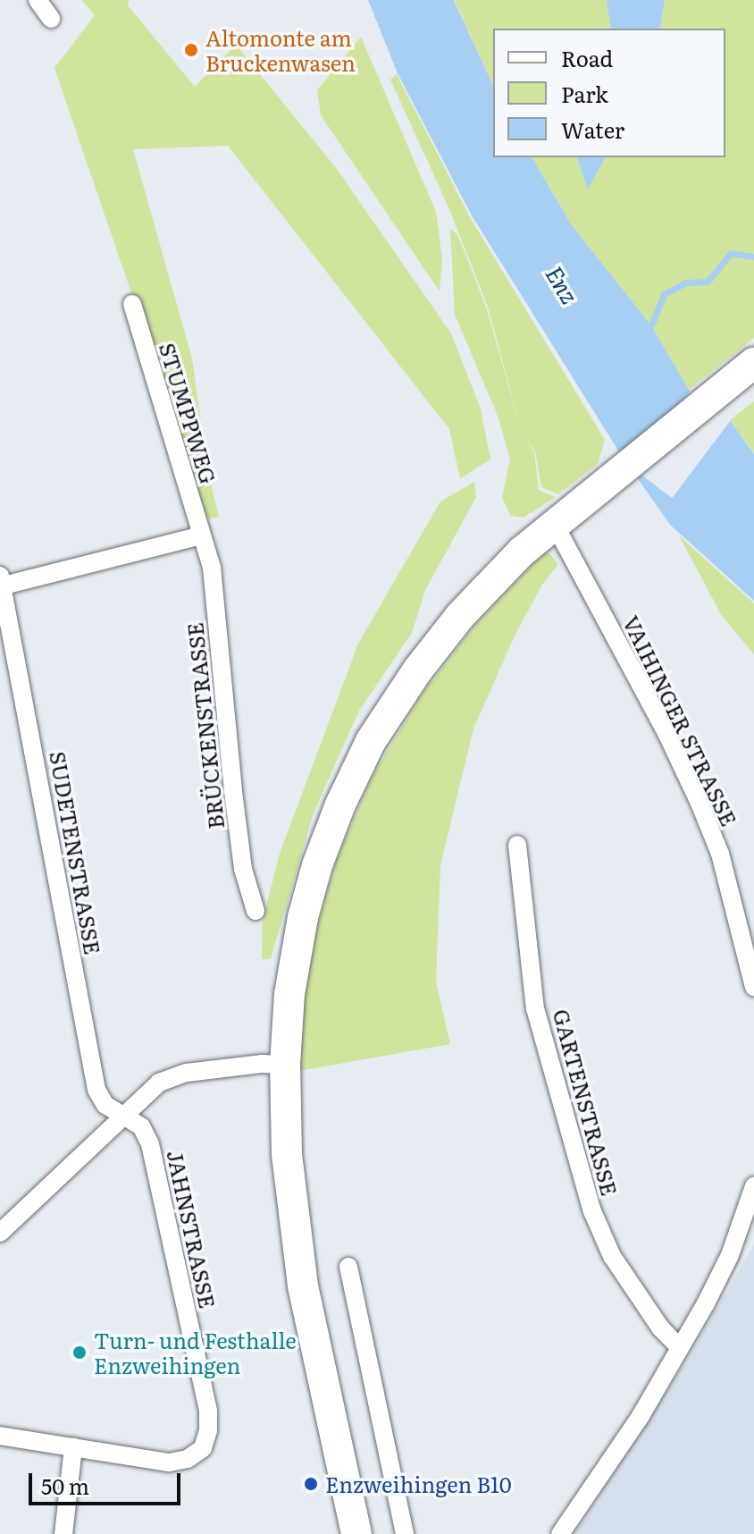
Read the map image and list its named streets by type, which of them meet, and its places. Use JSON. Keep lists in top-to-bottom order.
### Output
{
  "streets": {
    "street": [
      "STUMPPWEG",
      "VAIHINGER STRASSE",
      "BRÜCKENSTRASSE",
      "SUDETENSTRASSE",
      "GARTENSTRASSE",
      "JAHNSTRASSE"
    ]
  },
  "crossings": [
    ["STUMPPWEG", "BRÜCKENSTRASSE"],
    ["STUMPPWEG", "SUDETENSTRASSE"],
    ["BRÜCKENSTRASSE", "SUDETENSTRASSE"],
    ["SUDETENSTRASSE", "JAHNSTRASSE"]
  ],
  "water": ["Enz"],
  "places": ["Altomonte am Bruckenwasen", "Turn- und Festhalle Enzweihingen", "Enzweihingen B10"],
  "legend": ["Road", "Park", "Water"],
  "scale_bar": "50 m"
}
